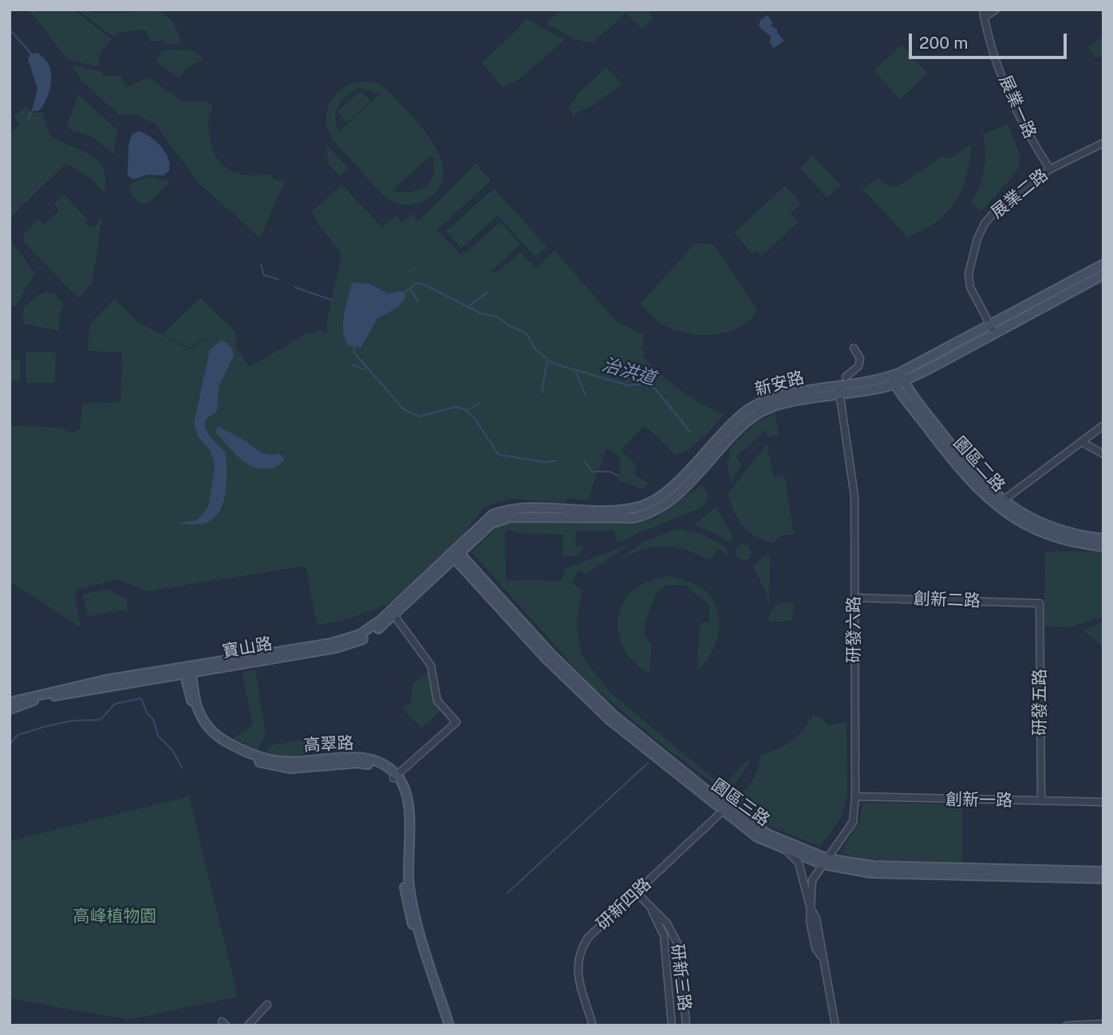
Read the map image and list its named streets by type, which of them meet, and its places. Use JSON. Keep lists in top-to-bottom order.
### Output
{
  "streets": {
    "street": [
      "展業一路",
      "展業二路",
      "新安路",
      "園區二路",
      "創新二路",
      "研發六路",
      "寶山路",
      "研發五路",
      "高翠路",
      "創新一路",
      "園區三路",
      "研新四路",
      "研新三路"
    ]
  },
  "crossings": [
    ["展業一路", "展業二路"],
    ["展業二路", "新安路"],
    ["新安路", "園區二路"],
    ["新安路", "研發六路"],
    ["新安路", "寶山路"],
    ["新安路", "園區三路"],
    ["創新二路", "研發六路"],
    ["創新二路", "研發五路"],
    ["研發六路", "創新一路"],
    ["研發六路", "園區三路"],
    ["寶山路", "高翠路"],
    ["寶山路", "園區三路"],
    ["研發五路", "創新一路"],
    ["園區三路", "研新四路"],
    ["研新四路", "研新三路"]
  ],
  "water": ["治洪道"],
  "parks": ["高峰植物園"],
  "scale_bar": "200 m"
}
